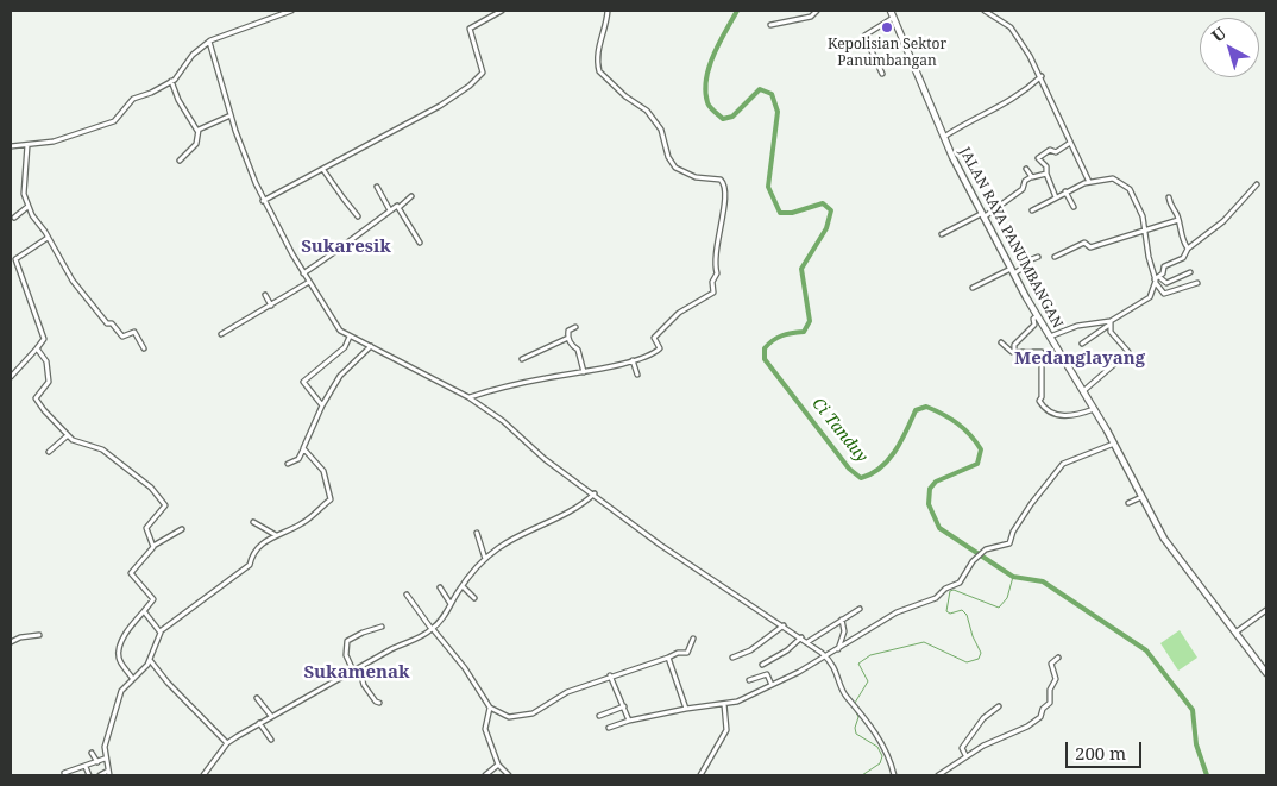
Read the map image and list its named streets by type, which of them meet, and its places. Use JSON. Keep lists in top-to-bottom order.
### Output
{
  "streets": {
    "main road": ["JALAN RAYA PANUMBANGAN"]
  },
  "districts": ["Sukaresik", "Medanglayang", "Sukamenak"],
  "water": ["Ci Tanduy"],
  "places": ["Kepolisian Sektor Panumbangan"],
  "scale_bar": "200 m",
  "north": "top left"
}
